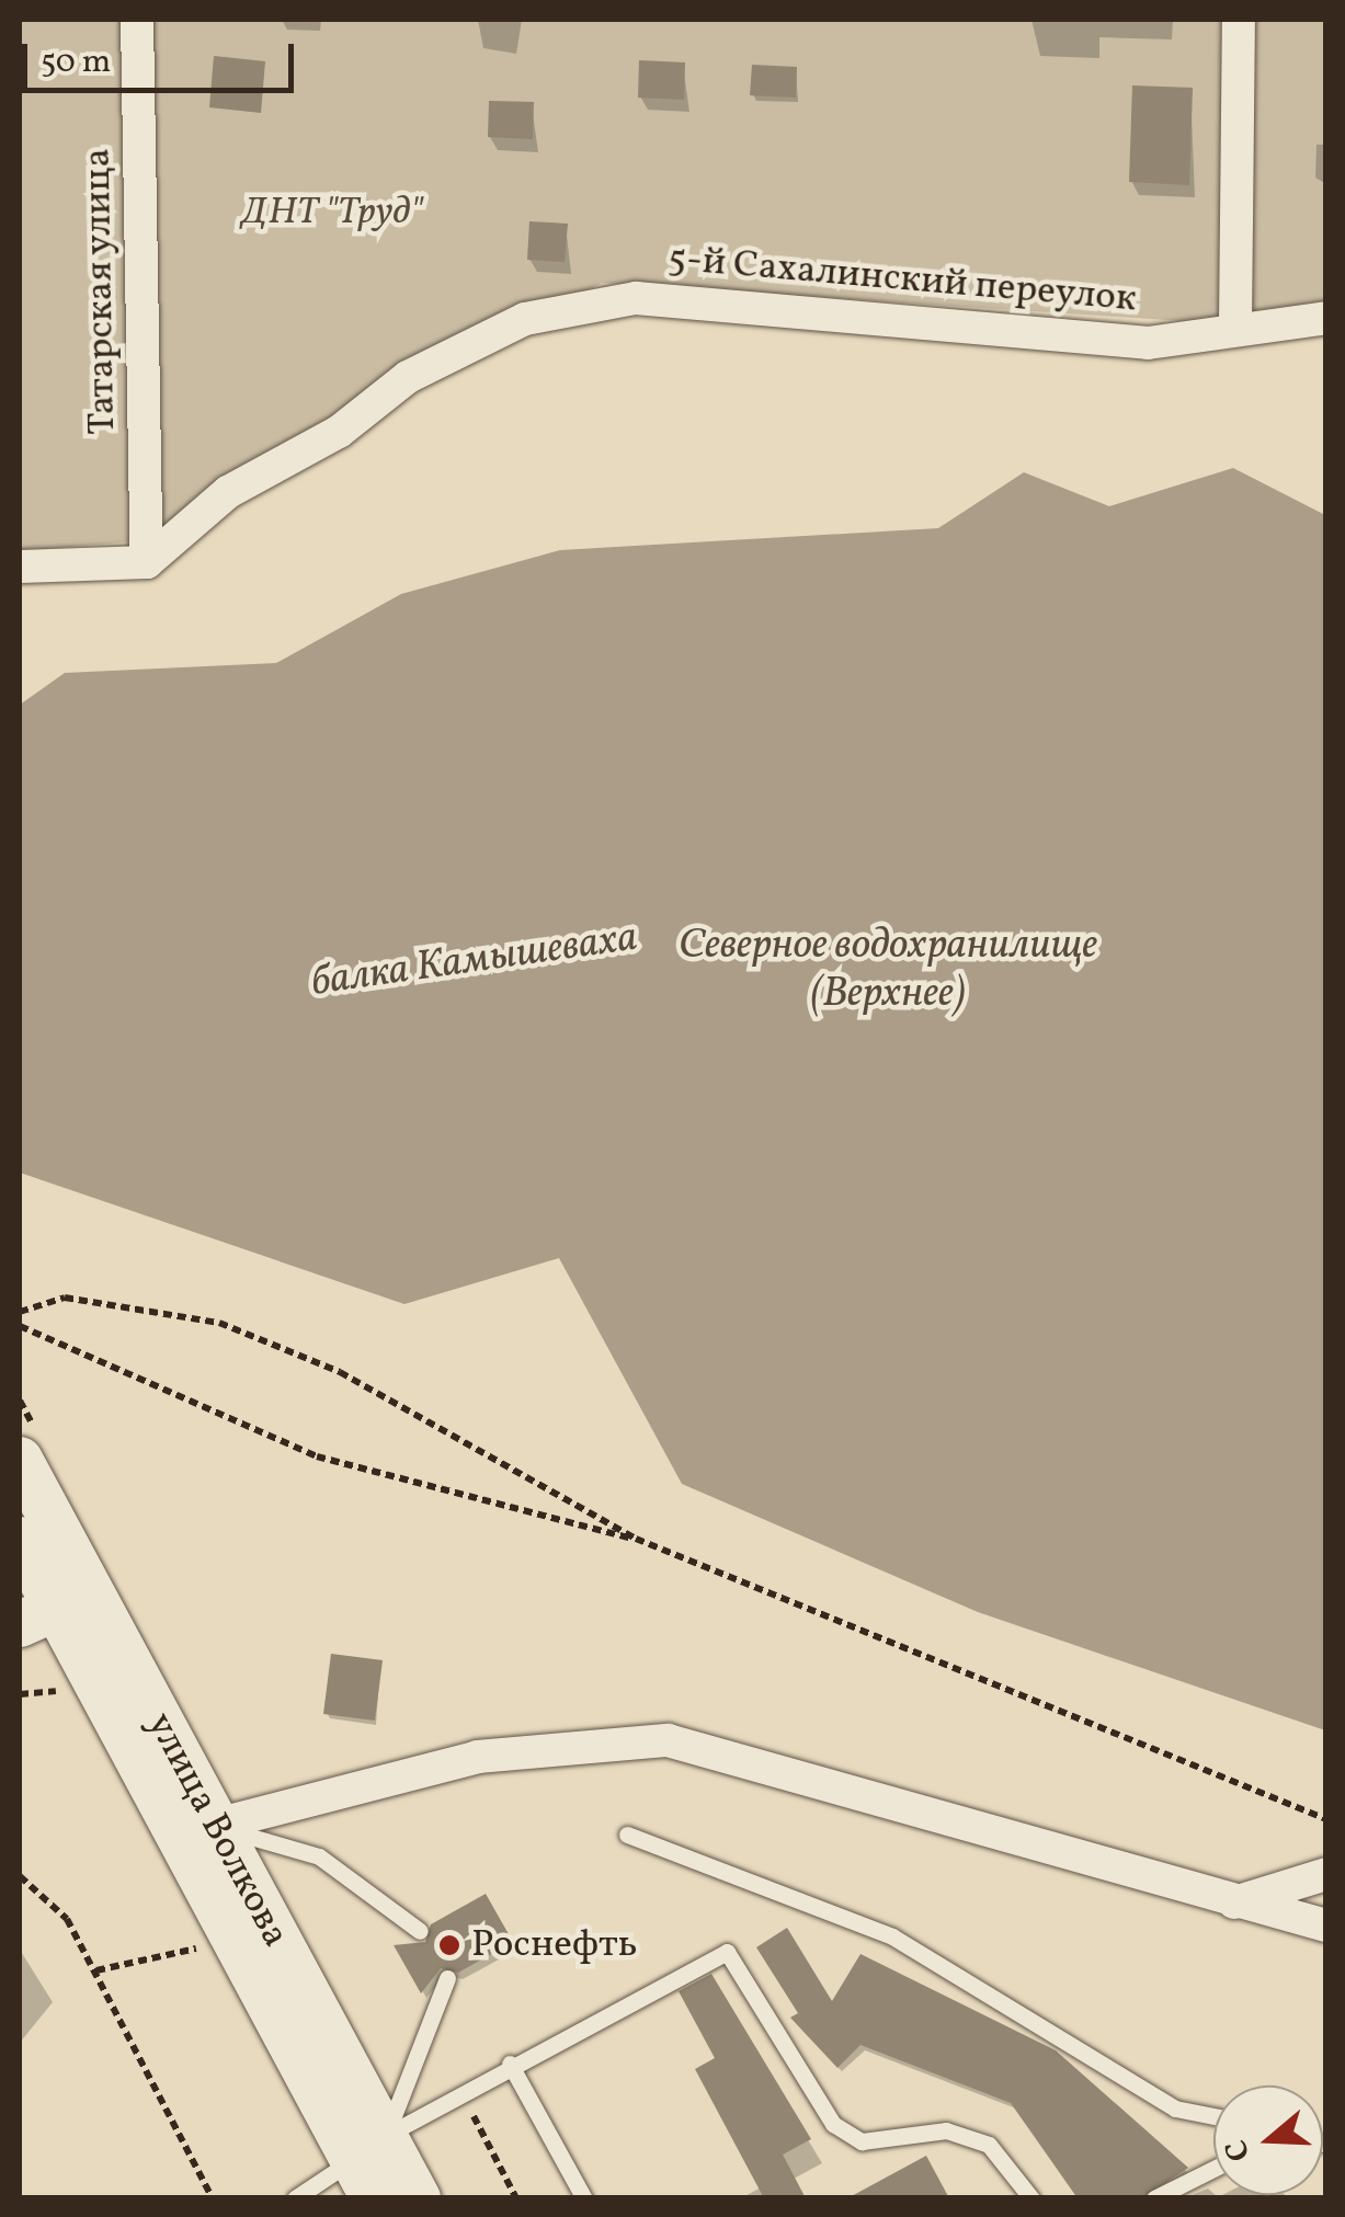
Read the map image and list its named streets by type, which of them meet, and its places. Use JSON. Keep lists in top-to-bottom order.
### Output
{
  "streets": {
    "main road": ["улица Волкова"],
    "street": ["5-й Сахалинский переулок", "Татарская улица"]
  },
  "crossings": [
    ["5-й Сахалинский переулок", "Татарская улица"]
  ],
  "water": ["Северное водохранилище (Верхнее)", "балка Камышеваха"],
  "parks": ["ДНТ \"Труд\""],
  "places": ["Роснефть"],
  "scale_bar": "50 m",
  "north": "left"
}
